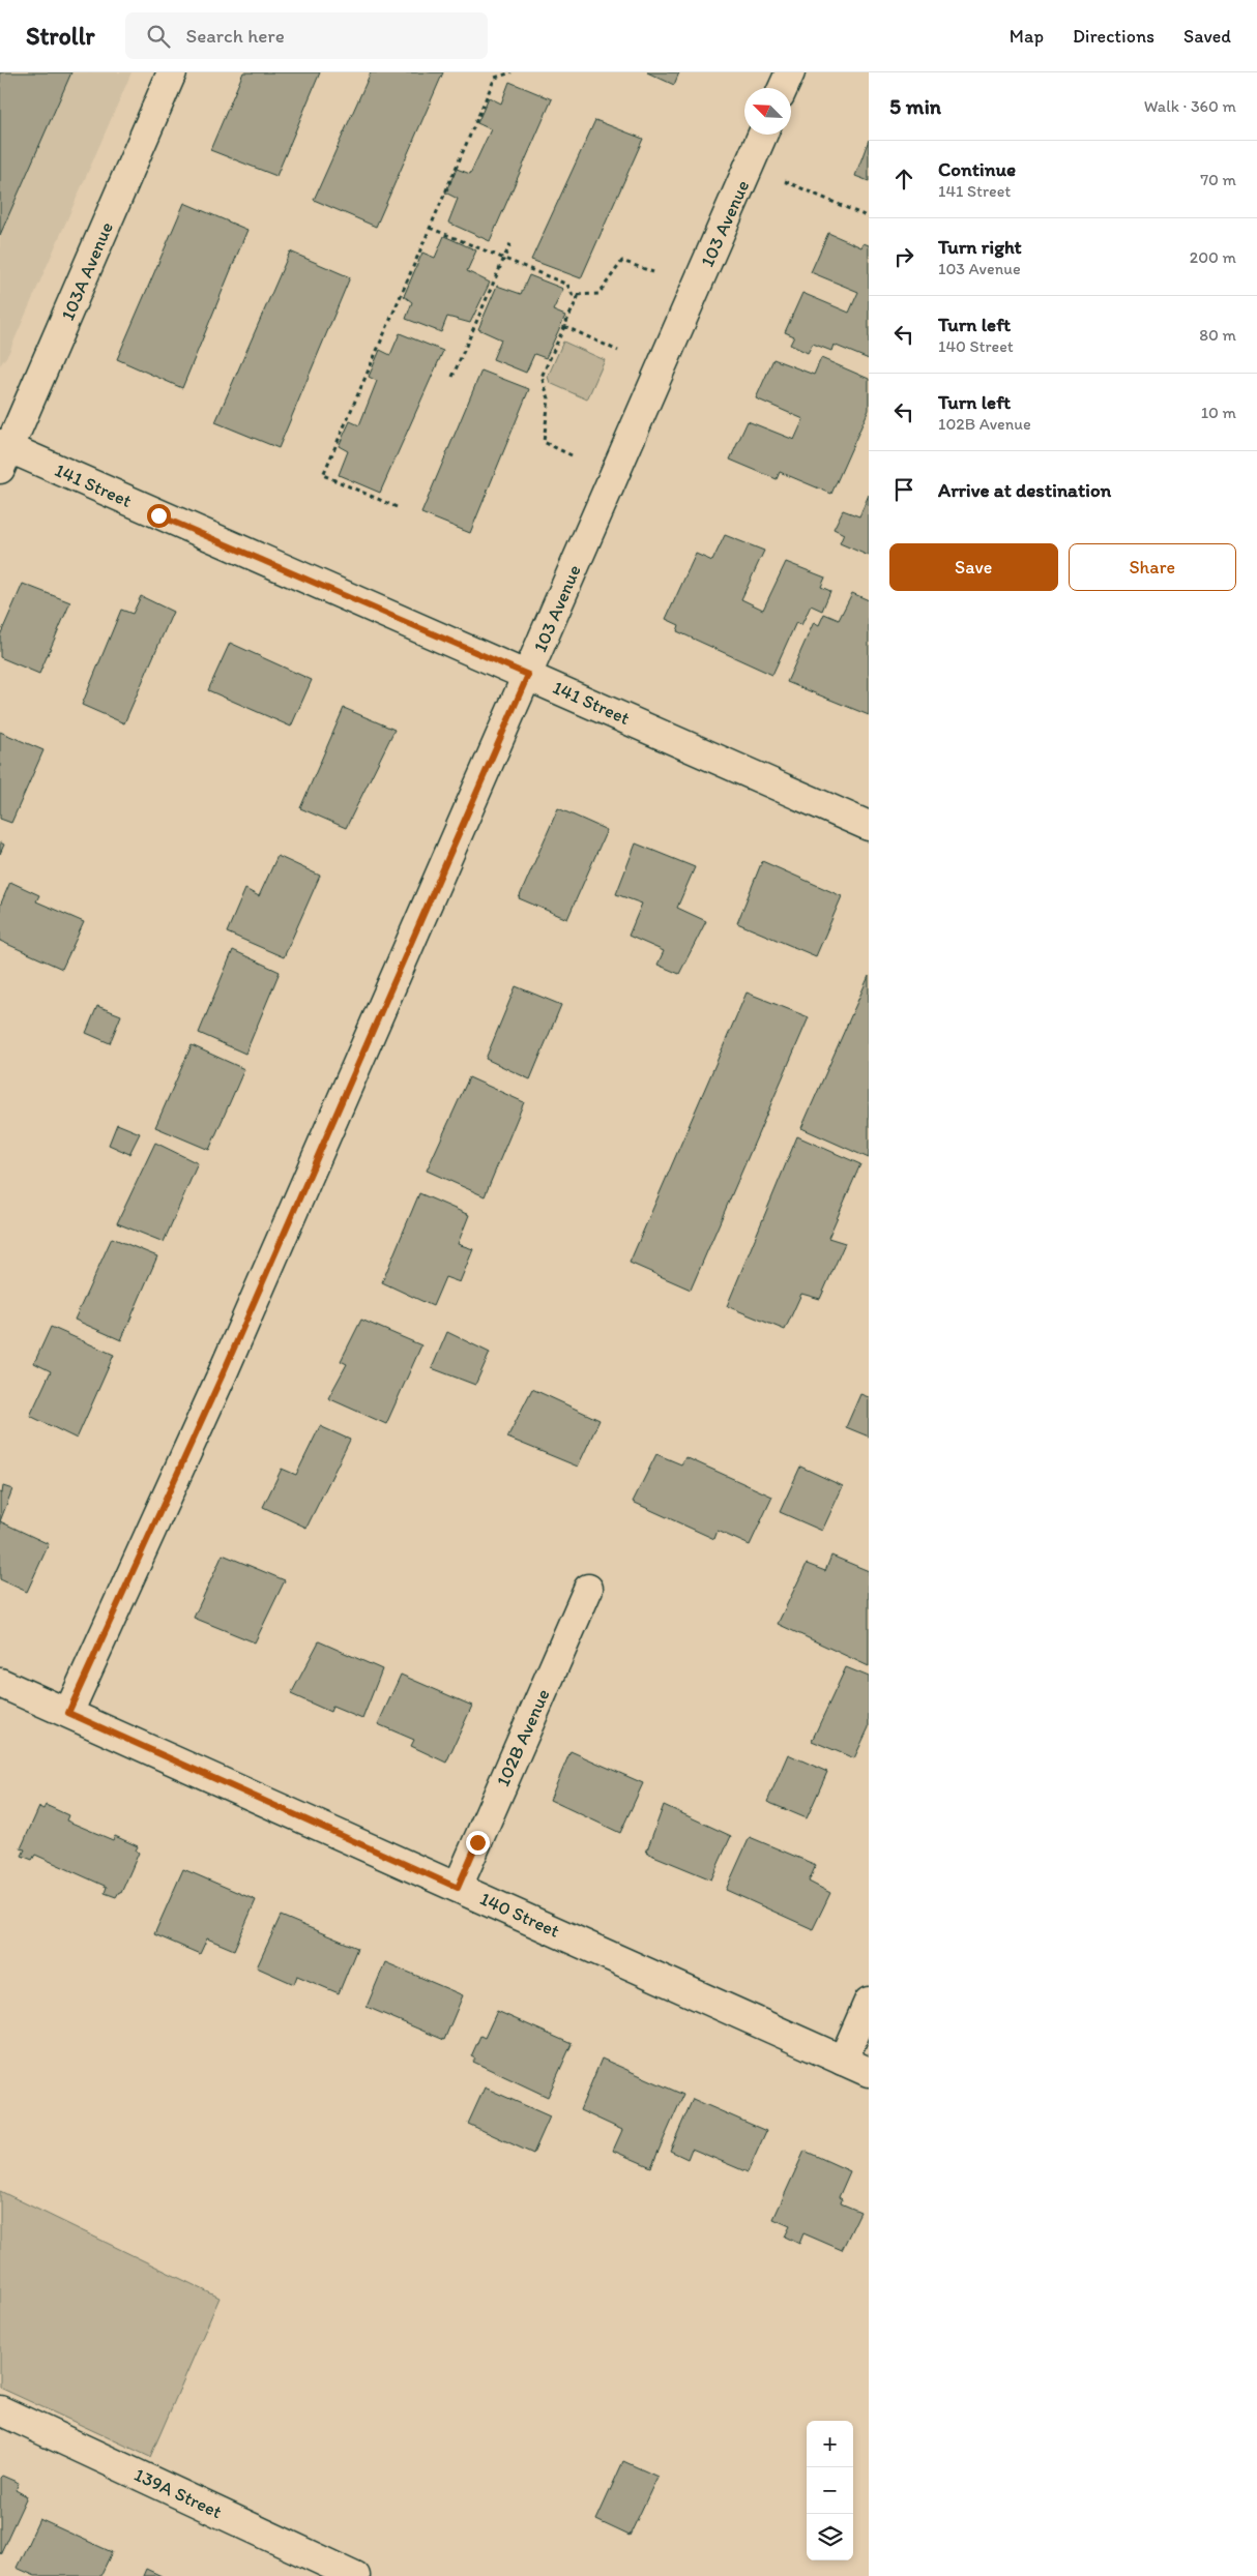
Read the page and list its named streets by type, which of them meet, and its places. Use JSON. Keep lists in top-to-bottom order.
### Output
{
  "streets": {
    "street": [
      "103 Avenue",
      "103A Avenue",
      "141 Street",
      "102B Avenue",
      "140 Street",
      "139A Street"
    ]
  },
  "crossings": [
    ["103 Avenue", "141 Street"],
    ["103 Avenue", "140 Street"],
    ["103A Avenue", "141 Street"],
    ["102B Avenue", "140 Street"]
  ],
  "north": "top left",
  "page": {
    "header": "Strollr",
    "search": "Search here",
    "nav": ["Map", "Directions", "Saved"],
    "heading": ["5 min", "Walk · 360 m"],
    "list": [
      ["Continue", "141 Street", "70 m"],
      ["Turn right", "103 Avenue", "200 m"],
      ["Turn left", "140 Street", "80 m"],
      ["Turn left", "102B Avenue", "10 m"],
      "Arrive at destination"
    ],
    "buttons": ["Save", "Share"],
    "map_buttons": ["+", "−"]
  }
}
